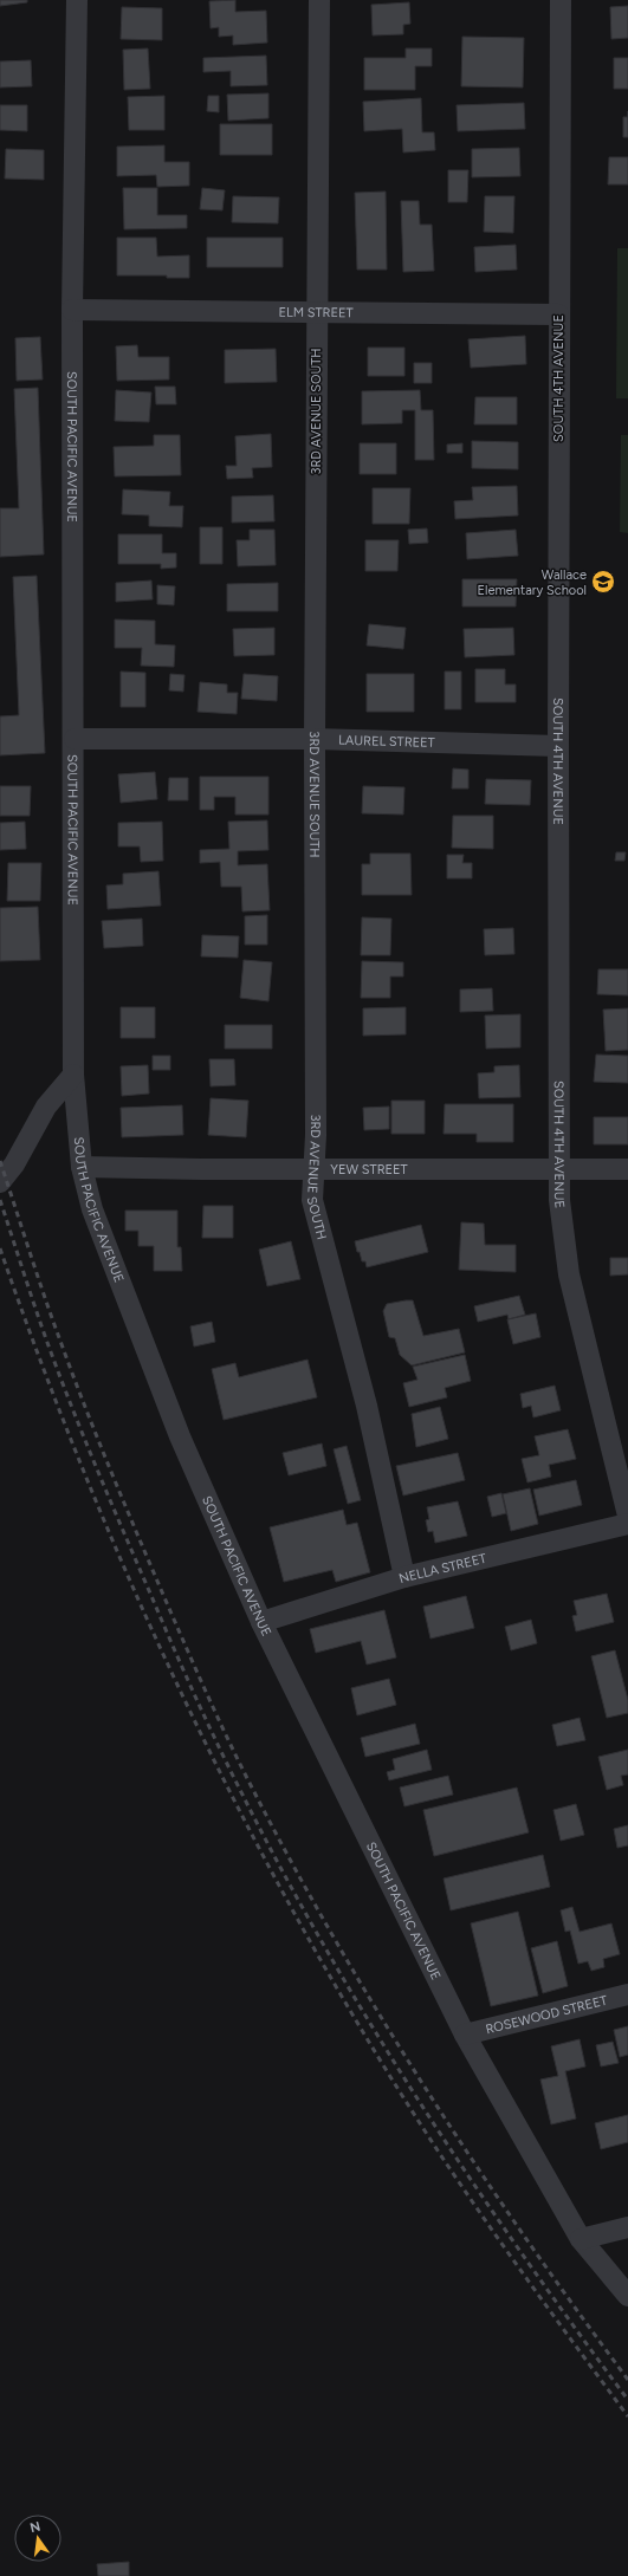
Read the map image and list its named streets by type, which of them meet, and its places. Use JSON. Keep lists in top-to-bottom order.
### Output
{
  "streets": {
    "street": [
      "ELM STREET",
      "SOUTH 4TH AVENUE",
      "3RD AVENUE SOUTH",
      "SOUTH PACIFIC AVENUE",
      "LAUREL STREET",
      "YEW STREET",
      "NELLA STREET",
      "ROSEWOOD STREET"
    ]
  },
  "crossings": [
    ["ELM STREET", "SOUTH 4TH AVENUE"],
    ["ELM STREET", "3RD AVENUE SOUTH"],
    ["ELM STREET", "SOUTH PACIFIC AVENUE"],
    ["SOUTH 4TH AVENUE", "LAUREL STREET"],
    ["SOUTH 4TH AVENUE", "YEW STREET"],
    ["3RD AVENUE SOUTH", "LAUREL STREET"],
    ["3RD AVENUE SOUTH", "YEW STREET"],
    ["3RD AVENUE SOUTH", "NELLA STREET"],
    ["SOUTH PACIFIC AVENUE", "LAUREL STREET"],
    ["SOUTH PACIFIC AVENUE", "YEW STREET"],
    ["SOUTH PACIFIC AVENUE", "NELLA STREET"],
    ["SOUTH PACIFIC AVENUE", "ROSEWOOD STREET"]
  ],
  "places": {
    "school or university": ["Wallace Elementary School"]
  },
  "north": "top"
}
